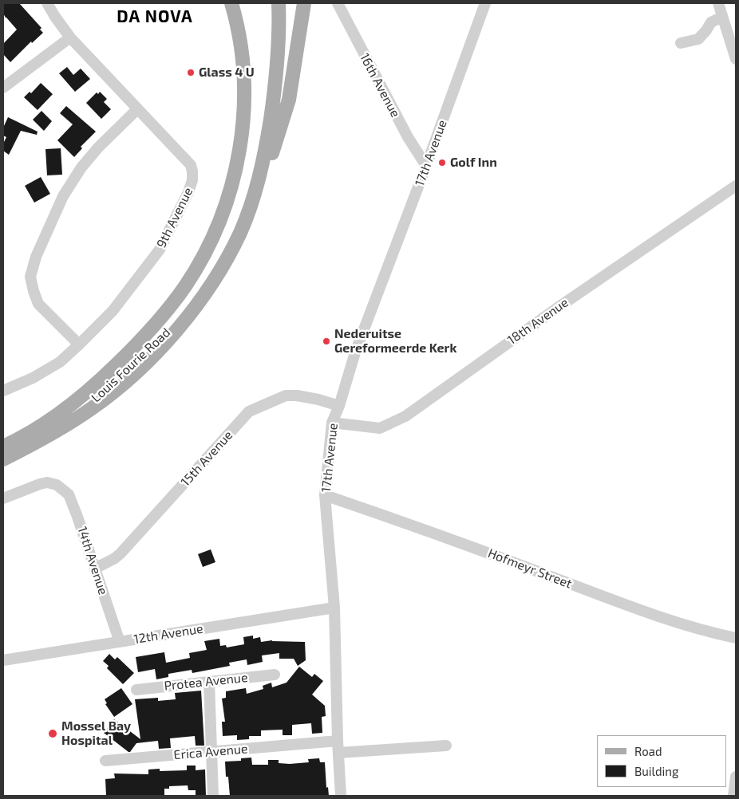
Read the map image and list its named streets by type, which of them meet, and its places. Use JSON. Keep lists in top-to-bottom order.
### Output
{
  "streets": {
    "main road": ["Louis Fourie Road"],
    "street": [
      "16th Avenue",
      "17th Avenue",
      "9th Avenue",
      "18th Avenue",
      "15th Avenue",
      "14th Avenue",
      "Hofmeyr Street",
      "12th Avenue",
      "Protea Avenue",
      "Erica Avenue"
    ]
  },
  "crossings": [
    ["16th Avenue", "17th Avenue"],
    ["17th Avenue", "18th Avenue"],
    ["17th Avenue", "15th Avenue"],
    ["17th Avenue", "Hofmeyr Street"],
    ["17th Avenue", "12th Avenue"],
    ["17th Avenue", "Erica Avenue"],
    ["15th Avenue", "14th Avenue"],
    ["14th Avenue", "12th Avenue"]
  ],
  "districts": ["DA NOVA"],
  "places": [
    "Glass 4 U",
    "Golf Inn",
    "Nederuitse Gereformeerde Kerk",
    "Mossel Bay Hospital"
  ],
  "legend": ["Road", "Building"]
}
